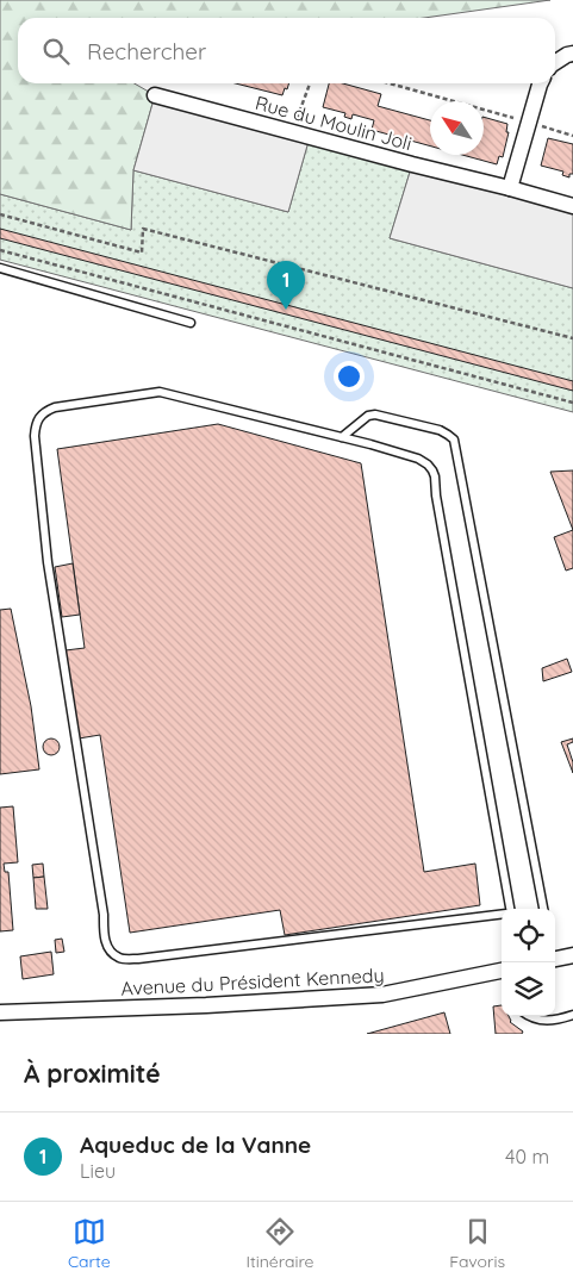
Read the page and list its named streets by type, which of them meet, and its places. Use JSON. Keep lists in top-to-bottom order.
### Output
{
  "streets": {
    "street": ["Rue du Moulin Joli", "Avenue du Président Kennedy"]
  },
  "north": "top left",
  "page": {
    "search": "Rechercher",
    "pins": "1",
    "heading": "À proximité",
    "list": [
      {
        "mark": "1",
        "name": "Aqueduc de la Vanne",
        "note": "Lieu",
        "value": "40 m"
      }
    ],
    "nav": ["Carte", "Itinéraire", "Favoris"]
  }
}
